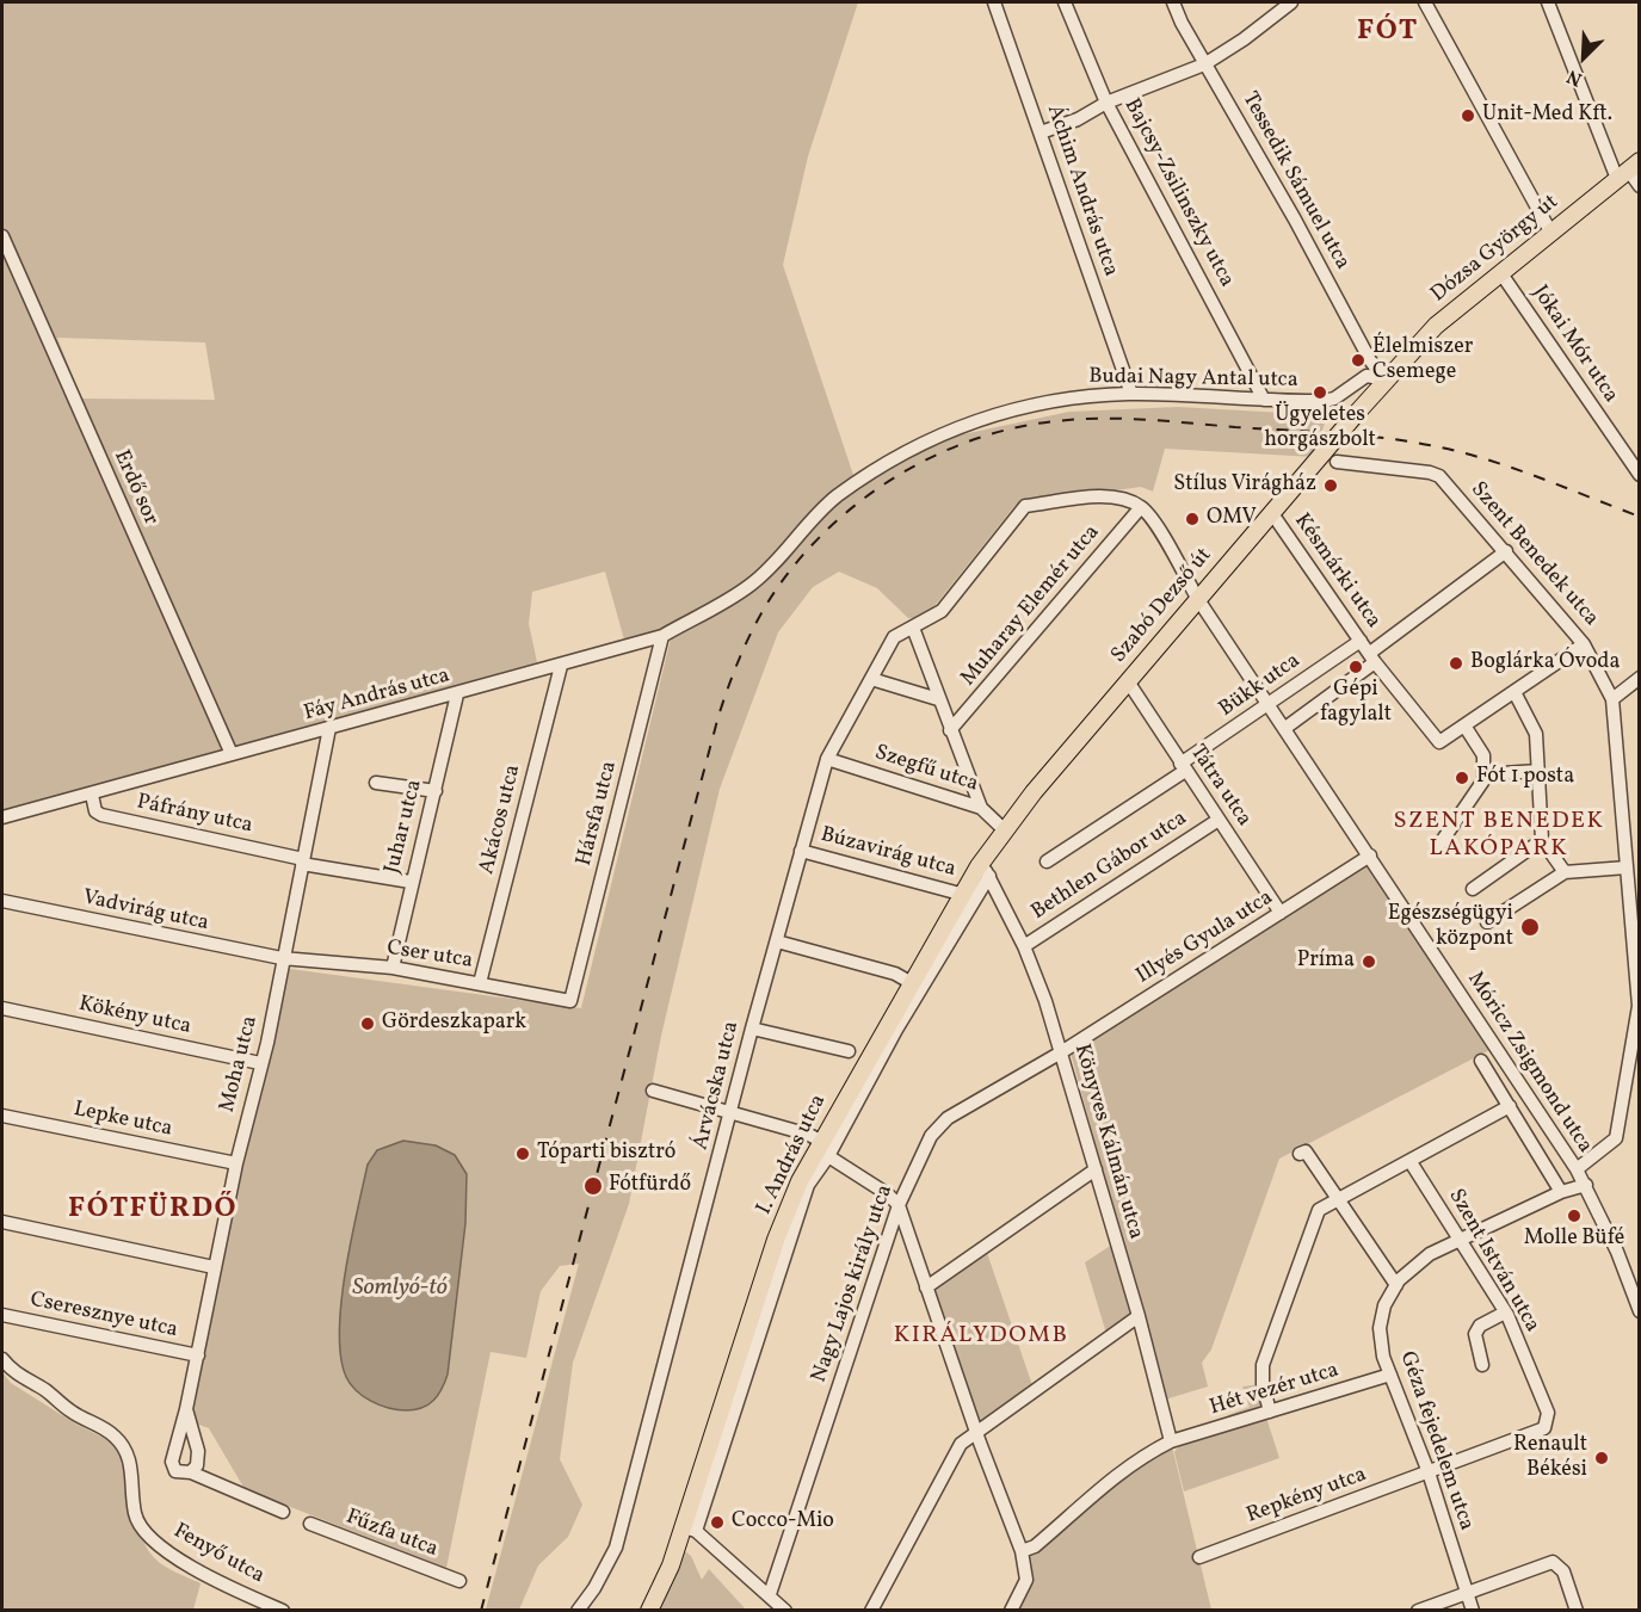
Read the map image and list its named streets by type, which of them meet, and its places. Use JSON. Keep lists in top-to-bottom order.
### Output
{
  "streets": {
    "main road": ["Dózsa György út", "Szabó Dezső út", "I. András utca"],
    "street": [
      "Tessedik Sámuel utca",
      "Áchim András utca",
      "Bajcsy-Zsilinszky utca",
      "Jókai Mór utca",
      "Budai Nagy Antal utca",
      "Erdő sor",
      "Szent Benedek utca",
      "Késmárki utca",
      "Muharay Elemér utca",
      "Bükk utca",
      "Fáy András utca",
      "Szegfű utca",
      "Tátra utca",
      "Hársfa utca",
      "Páfrány utca",
      "Akácos utca",
      "Juhar utca",
      "Búzavirág utca",
      "Bethlen Gábor utca",
      "Vadvirág utca",
      "Illyés Gyula utca",
      "Cser utca",
      "Kökény utca",
      "Móricz Zsigmond utca",
      "Moha utca",
      "Árvácska utca",
      "Lepke utca",
      "Könyves Kálmán utca",
      "Szent István utca",
      "Nagy Lajos király utca",
      "Cseresznye utca",
      "Hét vezér utca",
      "Géza fejedelem utca",
      "Repkény utca",
      "Fűzfa utca",
      "Fenyő utca"
    ]
  },
  "crossings": [
    ["Tessedik Sámuel utca", "Dózsa György út"],
    ["Tessedik Sámuel utca", "Budai Nagy Antal utca"],
    ["Tessedik Sámuel utca", "Szabó Dezső út"],
    ["Áchim András utca", "Budai Nagy Antal utca"],
    ["Bajcsy-Zsilinszky utca", "Budai Nagy Antal utca"],
    ["Dózsa György út", "Jókai Mór utca"],
    ["Dózsa György út", "Budai Nagy Antal utca"],
    ["Dózsa György út", "Szabó Dezső út"],
    ["Budai Nagy Antal utca", "Szabó Dezső út"],
    ["Budai Nagy Antal utca", "Fáy András utca"],
    ["Erdő sor", "Fáy András utca"],
    ["Szent Benedek utca", "Szabó Dezső út"],
    ["Szent Benedek utca", "Móricz Zsigmond utca"],
    ["Késmárki utca", "Szabó Dezső út"],
    ["Késmárki utca", "Bükk utca"],
    ["Muharay Elemér utca", "Móricz Zsigmond utca"],
    ["Muharay Elemér utca", "Árvácska utca"],
    ["Szabó Dezső út", "Szegfű utca"],
    ["Szabó Dezső út", "Tátra utca"],
    ["Szabó Dezső út", "Móricz Zsigmond utca"],
    ["Szabó Dezső út", "Könyves Kálmán utca"],
    ["Szabó Dezső út", "I. András utca"],
    ["Bükk utca", "Tátra utca"],
    ["Bükk utca", "Móricz Zsigmond utca"],
    ["Fáy András utca", "Hársfa utca"],
    ["Fáy András utca", "Páfrány utca"],
    ["Fáy András utca", "Akácos utca"],
    ["Fáy András utca", "Juhar utca"],
    ["Fáy András utca", "Moha utca"],
    ["Szegfű utca", "Árvácska utca"],
    ["Tátra utca", "Bethlen Gábor utca"],
    ["Tátra utca", "Illyés Gyula utca"],
    ["Hársfa utca", "Cser utca"],
    ["Páfrány utca", "Juhar utca"],
    ["Páfrány utca", "Moha utca"],
    ["Akácos utca", "Cser utca"],
    ["Juhar utca", "Cser utca"],
    ["Búzavirág utca", "Árvácska utca"],
    ["Búzavirág utca", "I. András utca"],
    ["Bethlen Gábor utca", "Könyves Kálmán utca"],
    ["Vadvirág utca", "Cser utca"],
    ["Vadvirág utca", "Moha utca"],
    ["Illyés Gyula utca", "Móricz Zsigmond utca"],
    ["Illyés Gyula utca", "Könyves Kálmán utca"],
    ["Illyés Gyula utca", "Nagy Lajos király utca"],
    ["Cser utca", "Moha utca"],
    ["Kökény utca", "Moha utca"],
    ["Móricz Zsigmond utca", "Árvácska utca"],
    ["Móricz Zsigmond utca", "Géza fejedelem utca"],
    ["Moha utca", "Lepke utca"],
    ["Moha utca", "Cseresznye utca"],
    ["Könyves Kálmán utca", "I. András utca"],
    ["Könyves Kálmán utca", "Nagy Lajos király utca"],
    ["Könyves Kálmán utca", "Hét vezér utca"],
    ["Szent István utca", "Géza fejedelem utca"],
    ["Szent István utca", "Repkény utca"],
    ["Hét vezér utca", "Géza fejedelem utca"],
    ["Géza fejedelem utca", "Repkény utca"]
  ],
  "districts": [
    "FÓT",
    "SZENT BENEDEK LAKÓPARK",
    "FÓTFÜRDŐ",
    "KIRÁLYDOMB"
  ],
  "water": ["Somlyó-tó"],
  "places": [
    "Unit-Med Kft.",
    "Élelmiszer Csemege",
    "Ügyeletes horgászbolt",
    "Stílus Virágház",
    "OMV",
    "Boglárka Óvoda",
    "Gépi fagylalt",
    "Fót 1 posta",
    "Egészségügyi központ",
    "Príma",
    "Gördeszkapark",
    "Tóparti bisztró",
    "Fótfürdő",
    "Molle Büfé",
    "Renault Békési",
    "Cocco-Mio"
  ],
  "north": "bottom left"
}
